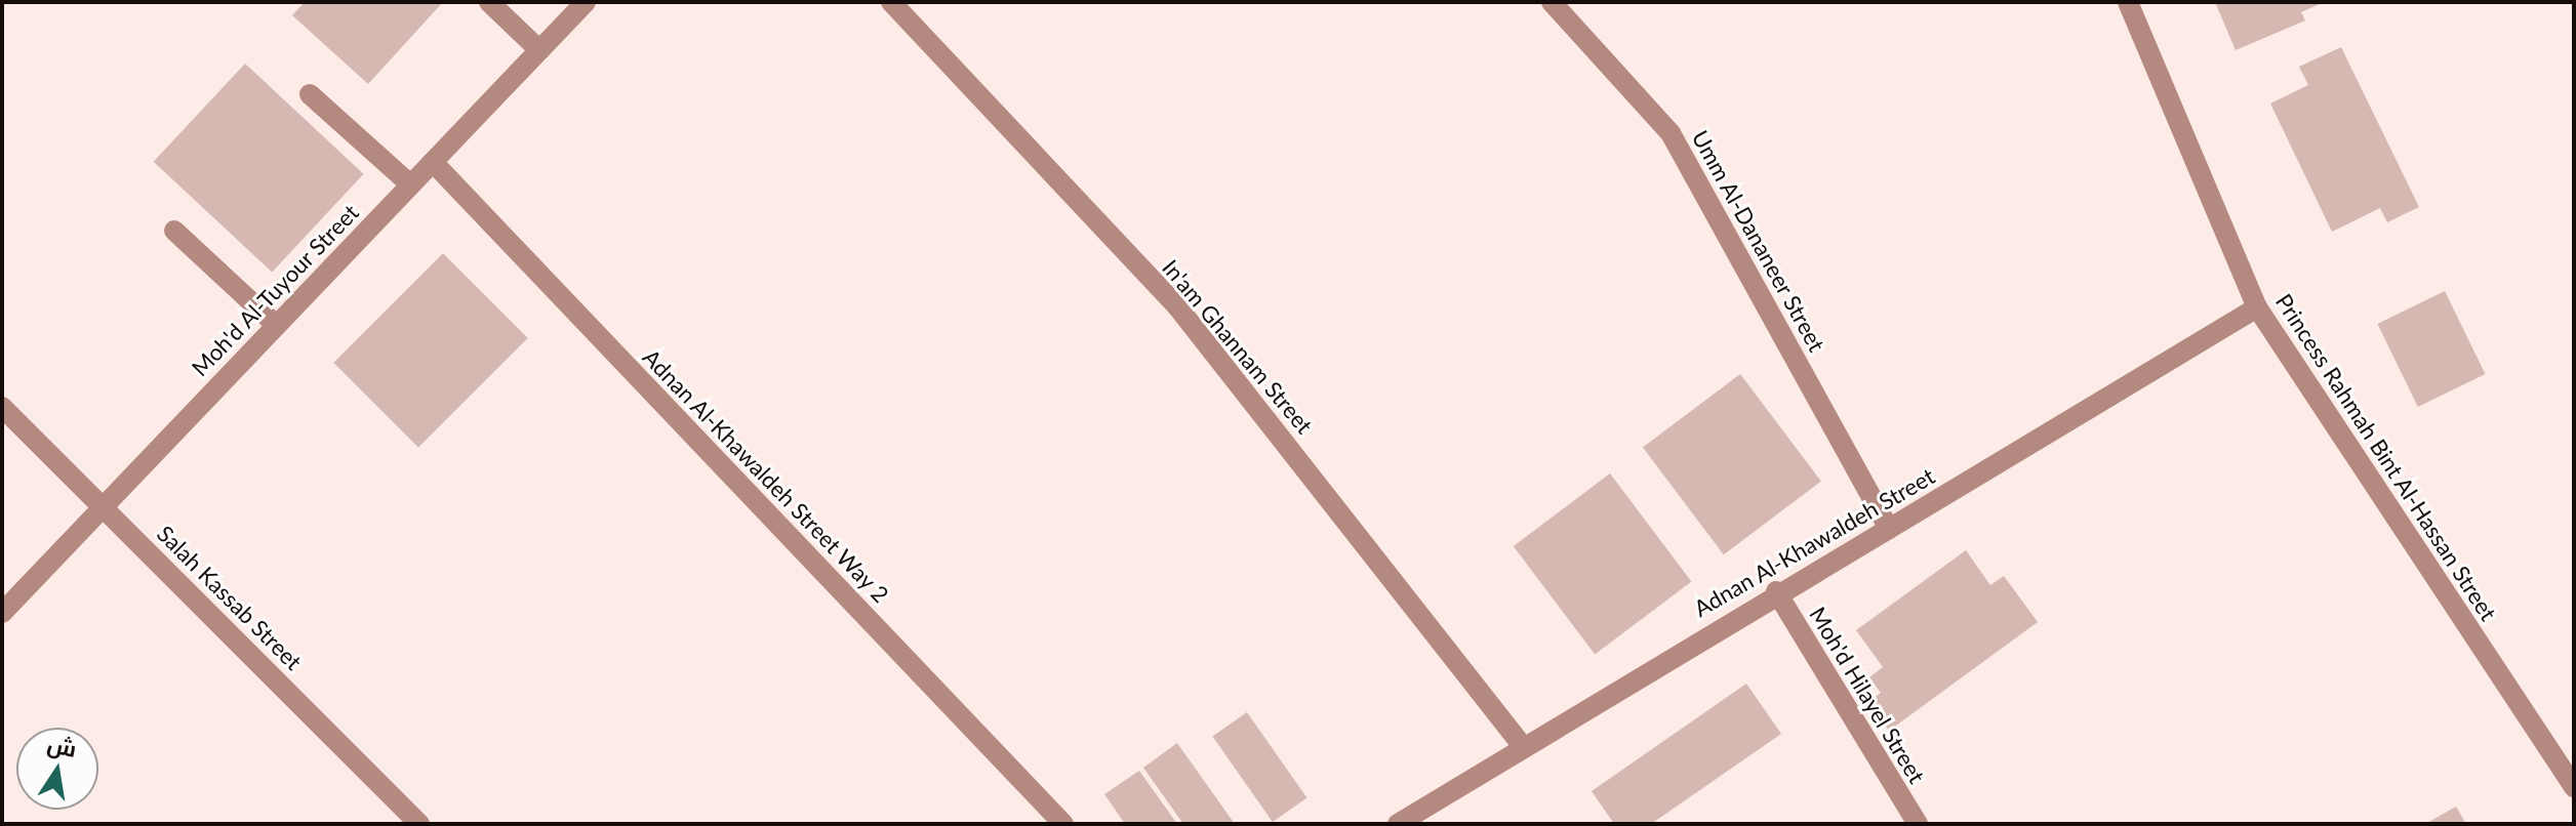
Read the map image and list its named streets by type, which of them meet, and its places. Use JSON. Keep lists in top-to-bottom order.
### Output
{
  "streets": {
    "street": [
      "Umm Al-Dananeer Street",
      "Moh'd Al-Tuyour Street",
      "In'am Ghannam Street",
      "Princess Rahmah Bint Al-Hassan Street",
      "Adnan Al-Khawaldeh Street Way 2",
      "Adnan Al-Khawaldeh Street",
      "Salah Kassab Street",
      "Moh'd Hilayel Street"
    ]
  },
  "crossings": [
    ["Umm Al-Dananeer Street", "Adnan Al-Khawaldeh Street"],
    ["Moh'd Al-Tuyour Street", "Adnan Al-Khawaldeh Street Way 2"],
    ["Moh'd Al-Tuyour Street", "Salah Kassab Street"],
    ["In'am Ghannam Street", "Adnan Al-Khawaldeh Street"],
    ["Princess Rahmah Bint Al-Hassan Street", "Adnan Al-Khawaldeh Street"],
    ["Adnan Al-Khawaldeh Street", "Moh'd Hilayel Street"]
  ],
  "north": "top"
}
